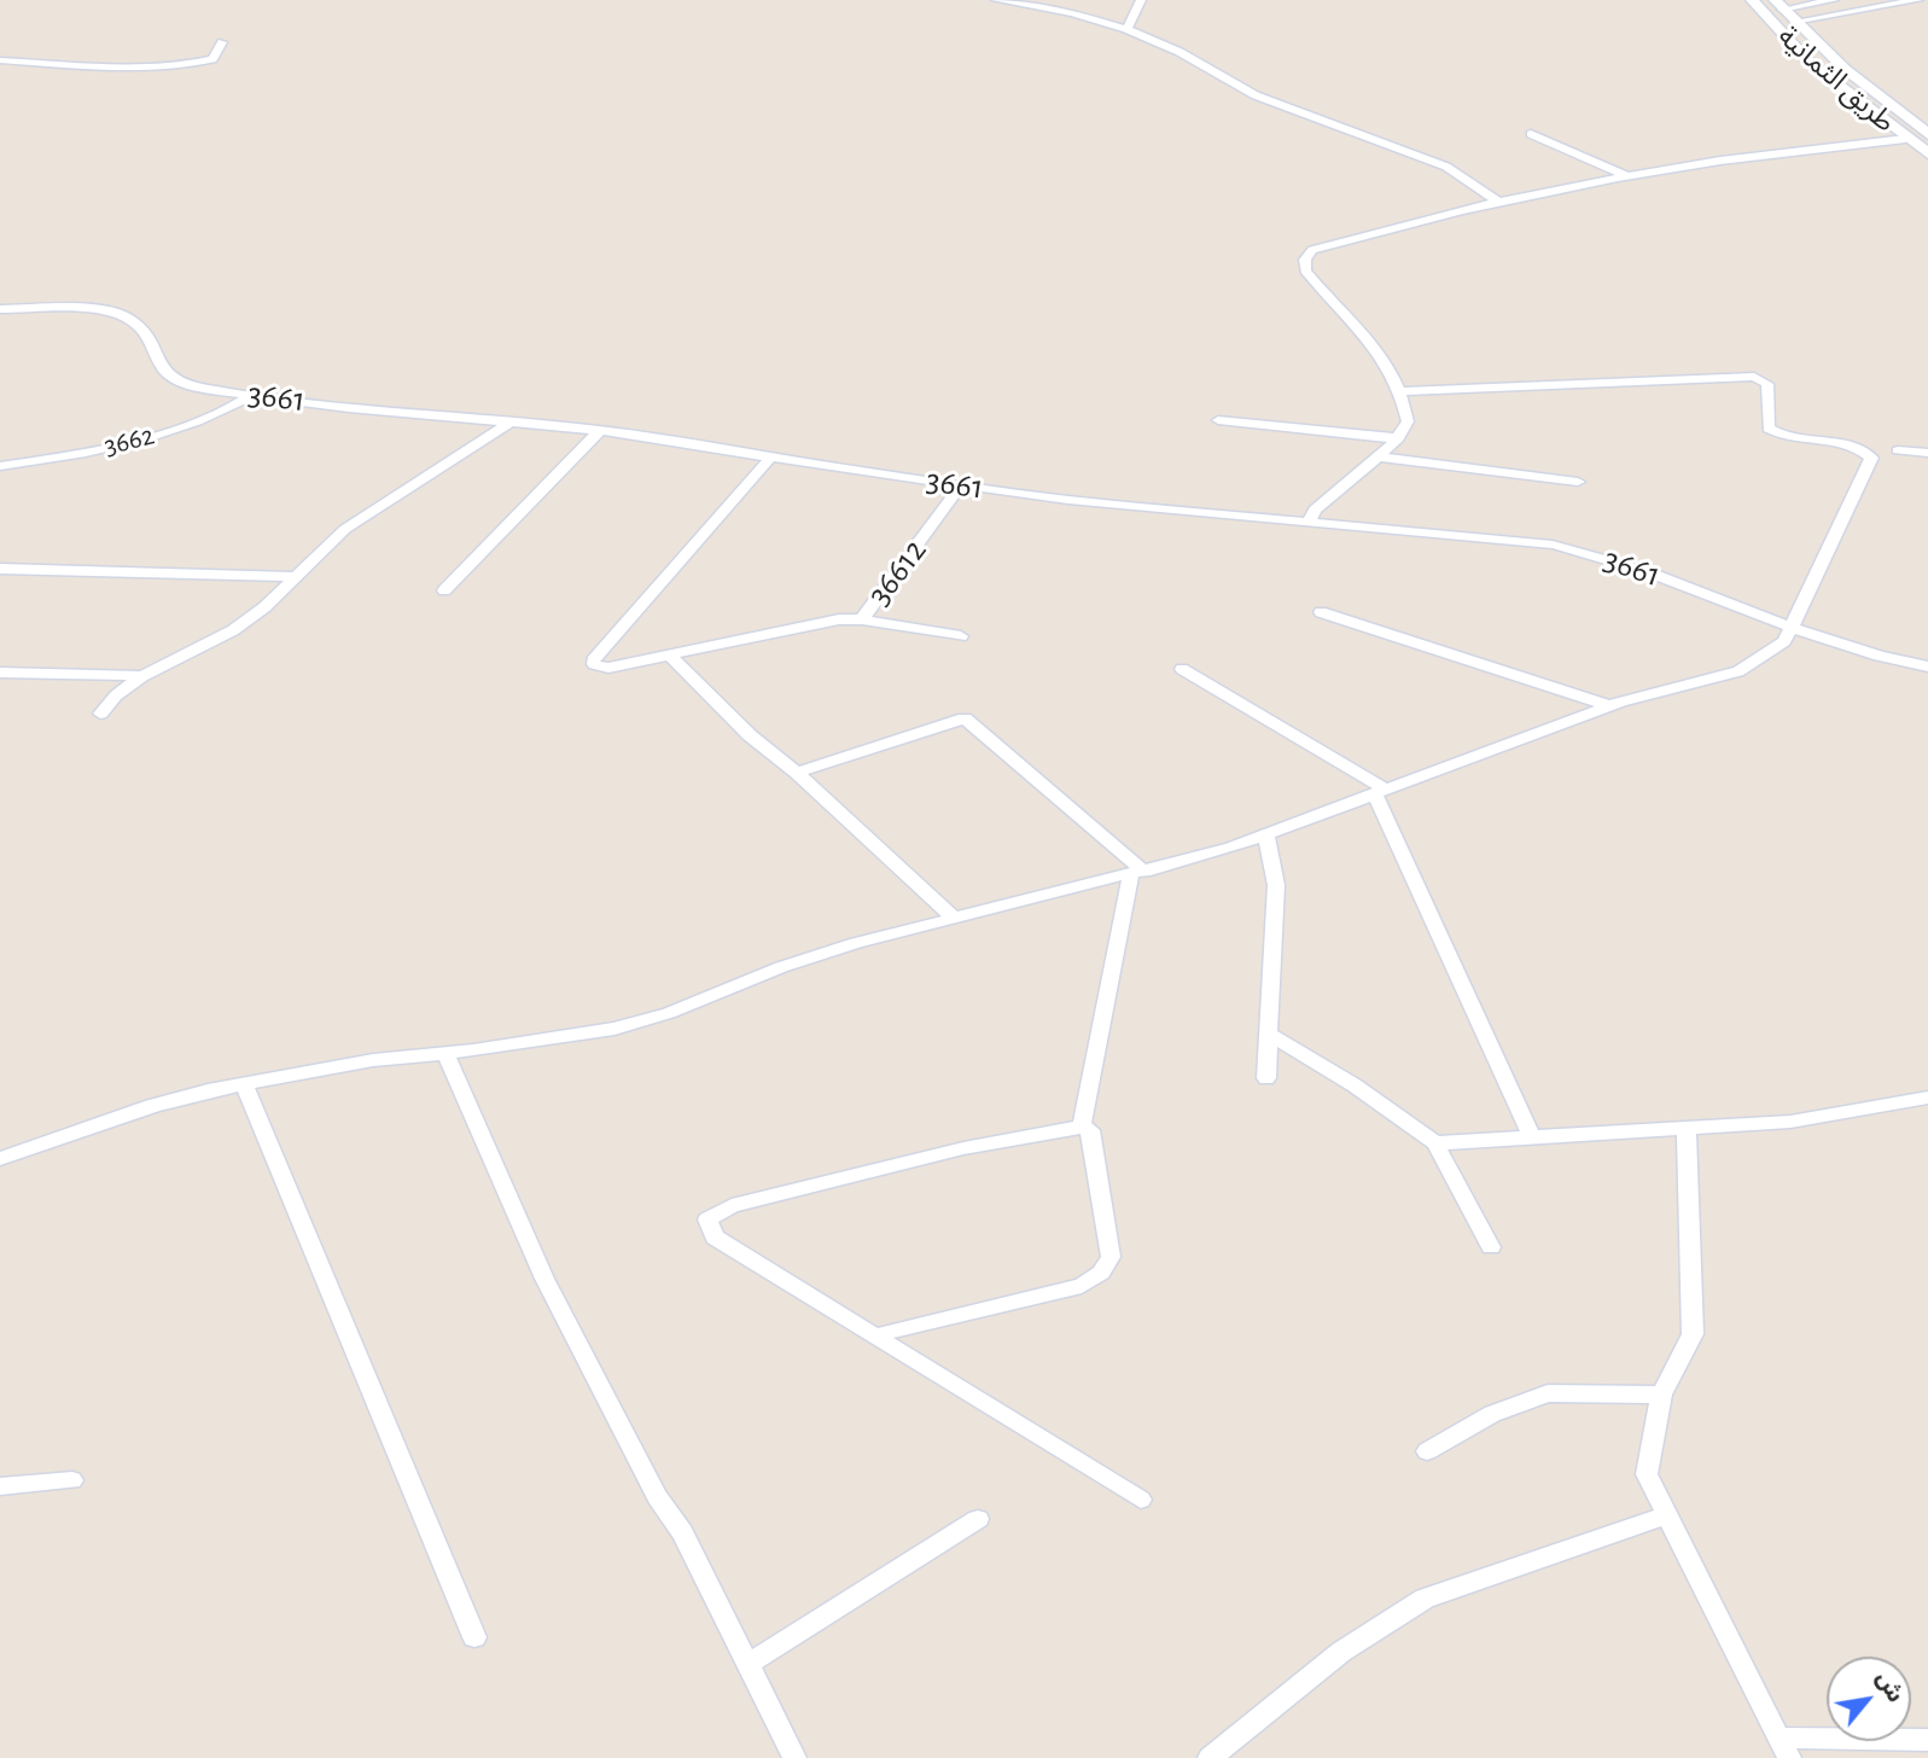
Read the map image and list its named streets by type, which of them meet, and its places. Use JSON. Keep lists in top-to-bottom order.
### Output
{
  "streets": {
    "street": [
      "طريق الثمانية",
      "3661",
      "3662",
      "36612"
    ]
  },
  "crossings": [
    ["3661", "3662"],
    ["3661", "36612"]
  ],
  "north": "top right"
}
